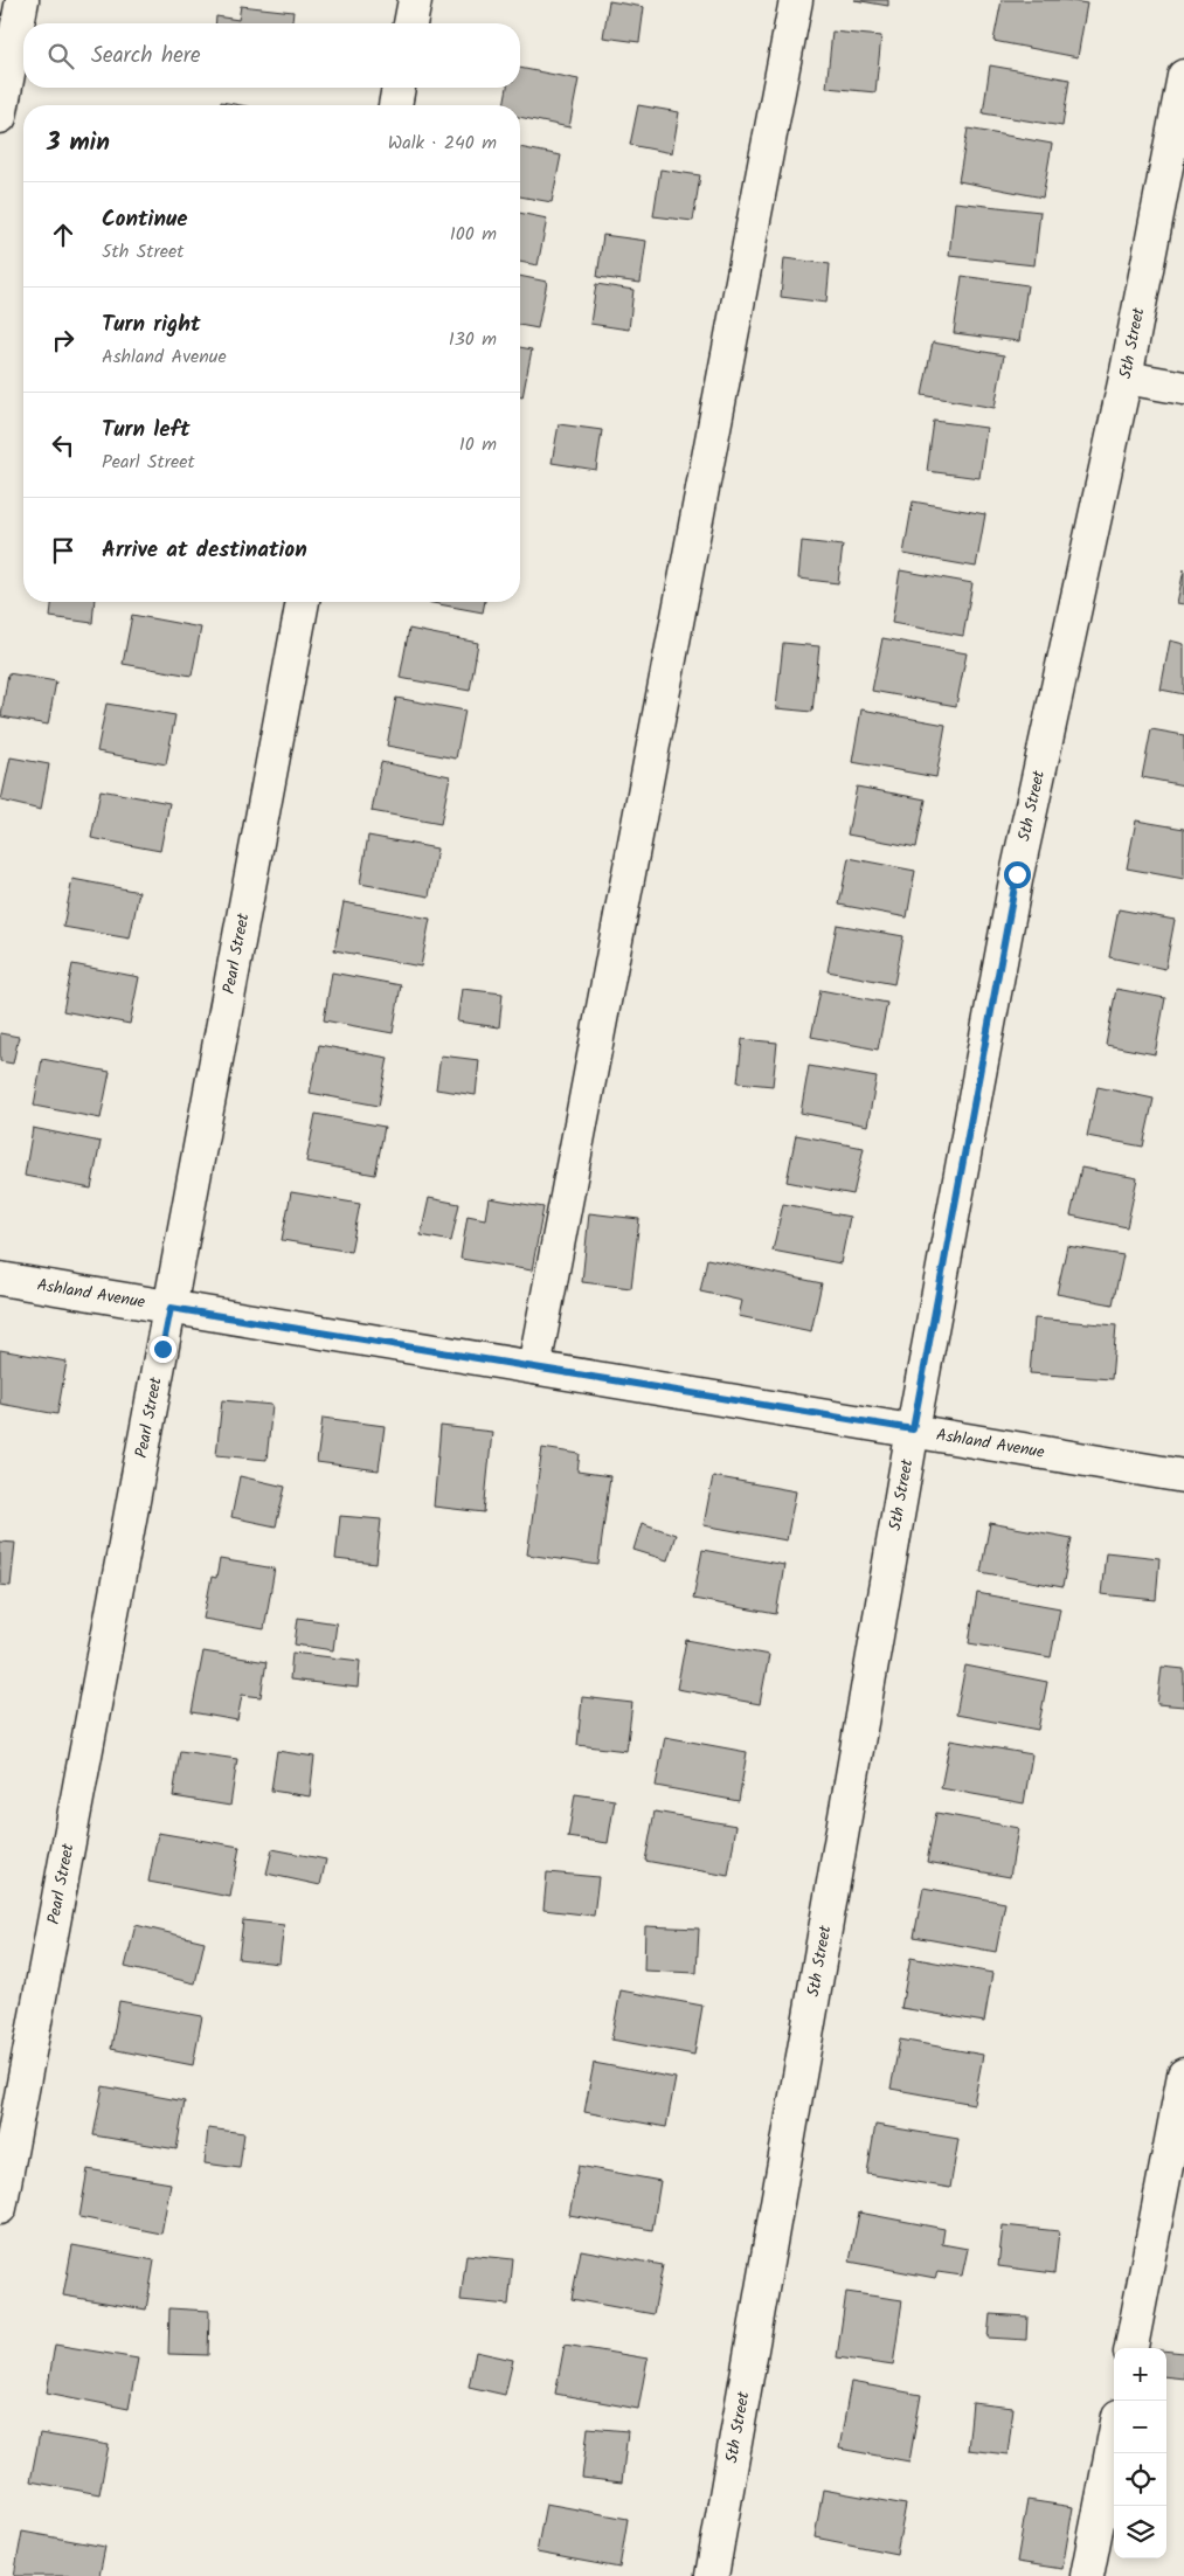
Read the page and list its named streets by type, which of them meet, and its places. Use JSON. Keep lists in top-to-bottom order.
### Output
{
  "streets": {
    "street": ["5th Street", "Pearl Street", "Ashland Avenue"]
  },
  "crossings": [
    ["5th Street", "Ashland Avenue"],
    ["Pearl Street", "Ashland Avenue"]
  ],
  "page": {
    "search": "Search here",
    "heading": ["3 min", "Walk · 240 m"],
    "list": [
      ["Continue", "5th Street", "100 m"],
      ["Turn right", "Ashland Avenue", "130 m"],
      ["Turn left", "Pearl Street", "10 m"],
      "Arrive at destination"
    ],
    "map_buttons": ["+", "−"]
  }
}
